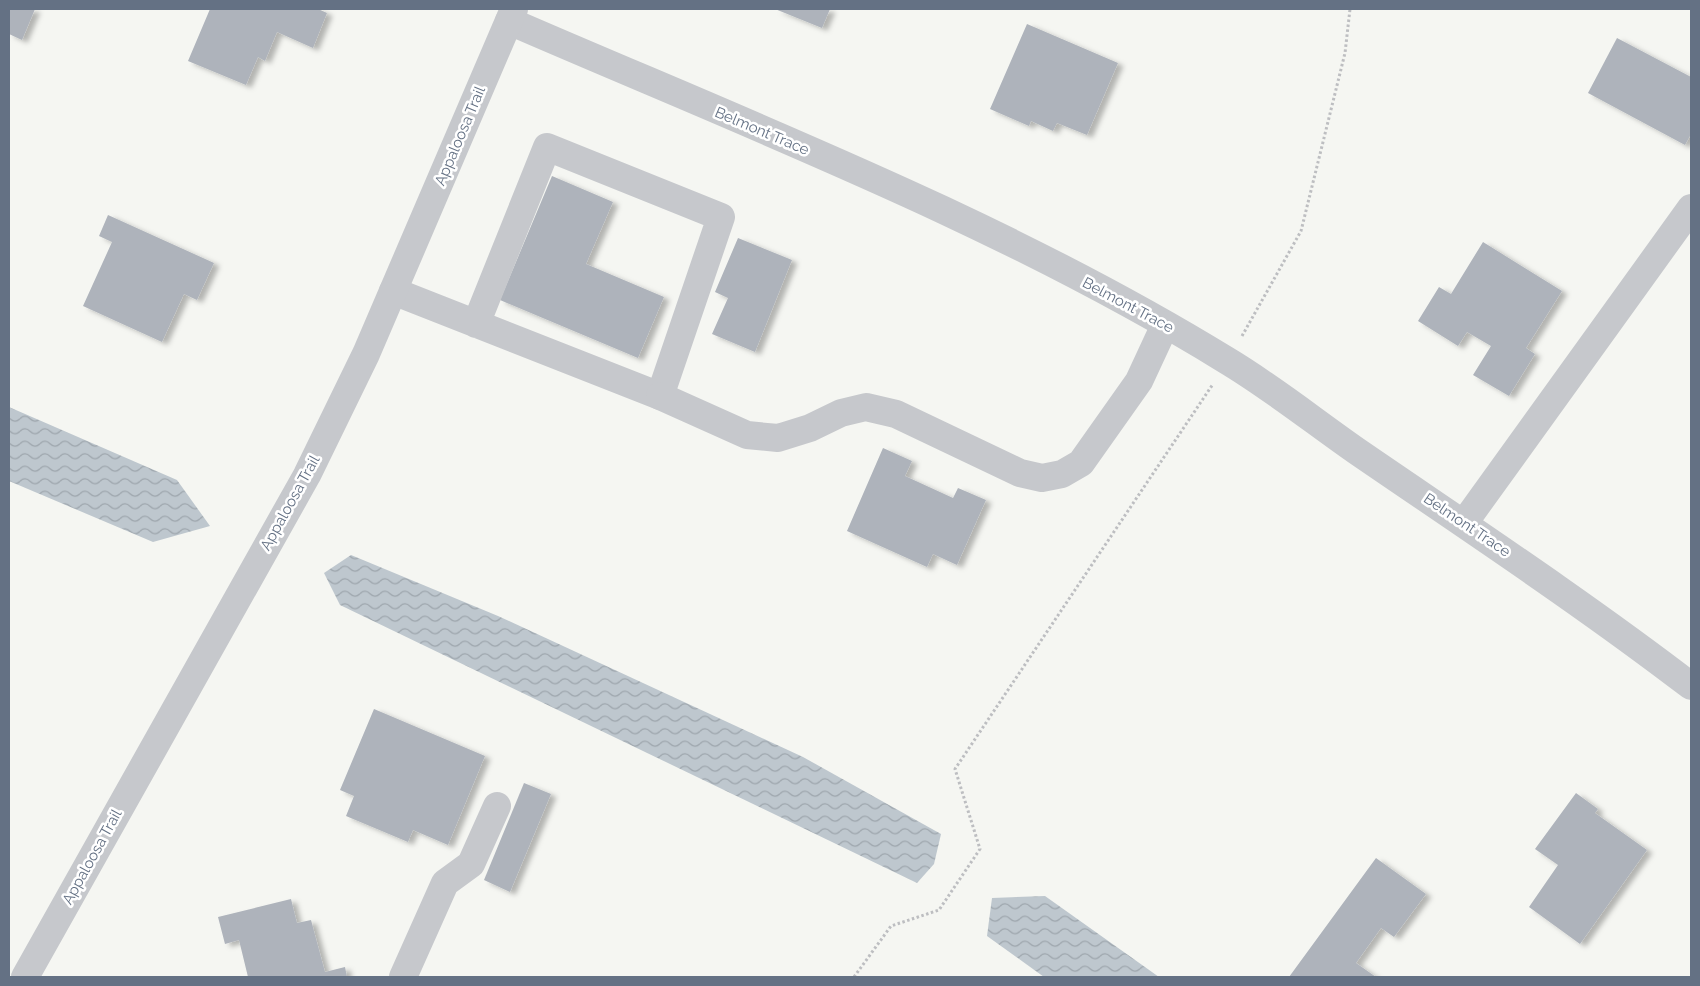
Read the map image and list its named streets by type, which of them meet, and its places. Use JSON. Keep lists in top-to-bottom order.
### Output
{
  "streets": {
    "street": ["Belmont Trace", "Appaloosa Trail"]
  },
  "crossings": [
    ["Belmont Trace", "Appaloosa Trail"]
  ]
}
